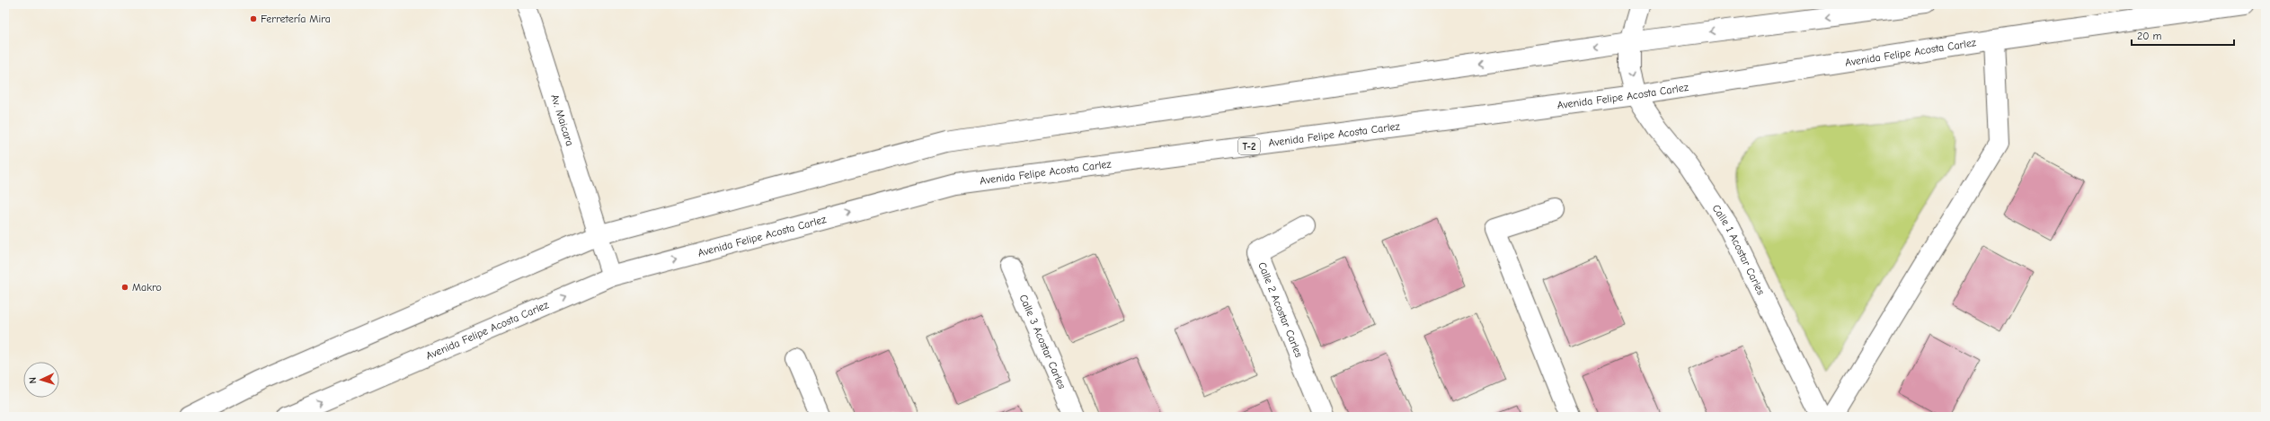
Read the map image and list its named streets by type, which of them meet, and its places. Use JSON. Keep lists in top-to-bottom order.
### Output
{
  "streets": {
    "main road": [
      "Avenida Felipe Acosta Carlez",
      "Av. Maicara",
      "T-2",
      "Calle 1 Acostar Carles",
      "Calle 2 Acostar Carles",
      "Calle 3 Acostar Carles"
    ]
  },
  "crossings": [
    ["Avenida Felipe Acosta Carlez", "Av. Maicara"],
    ["Avenida Felipe Acosta Carlez", "Calle 1 Acostar Carles"]
  ],
  "places": ["Ferretería Mira", "Makro"],
  "scale_bar": "20 m",
  "north": "left"
}
